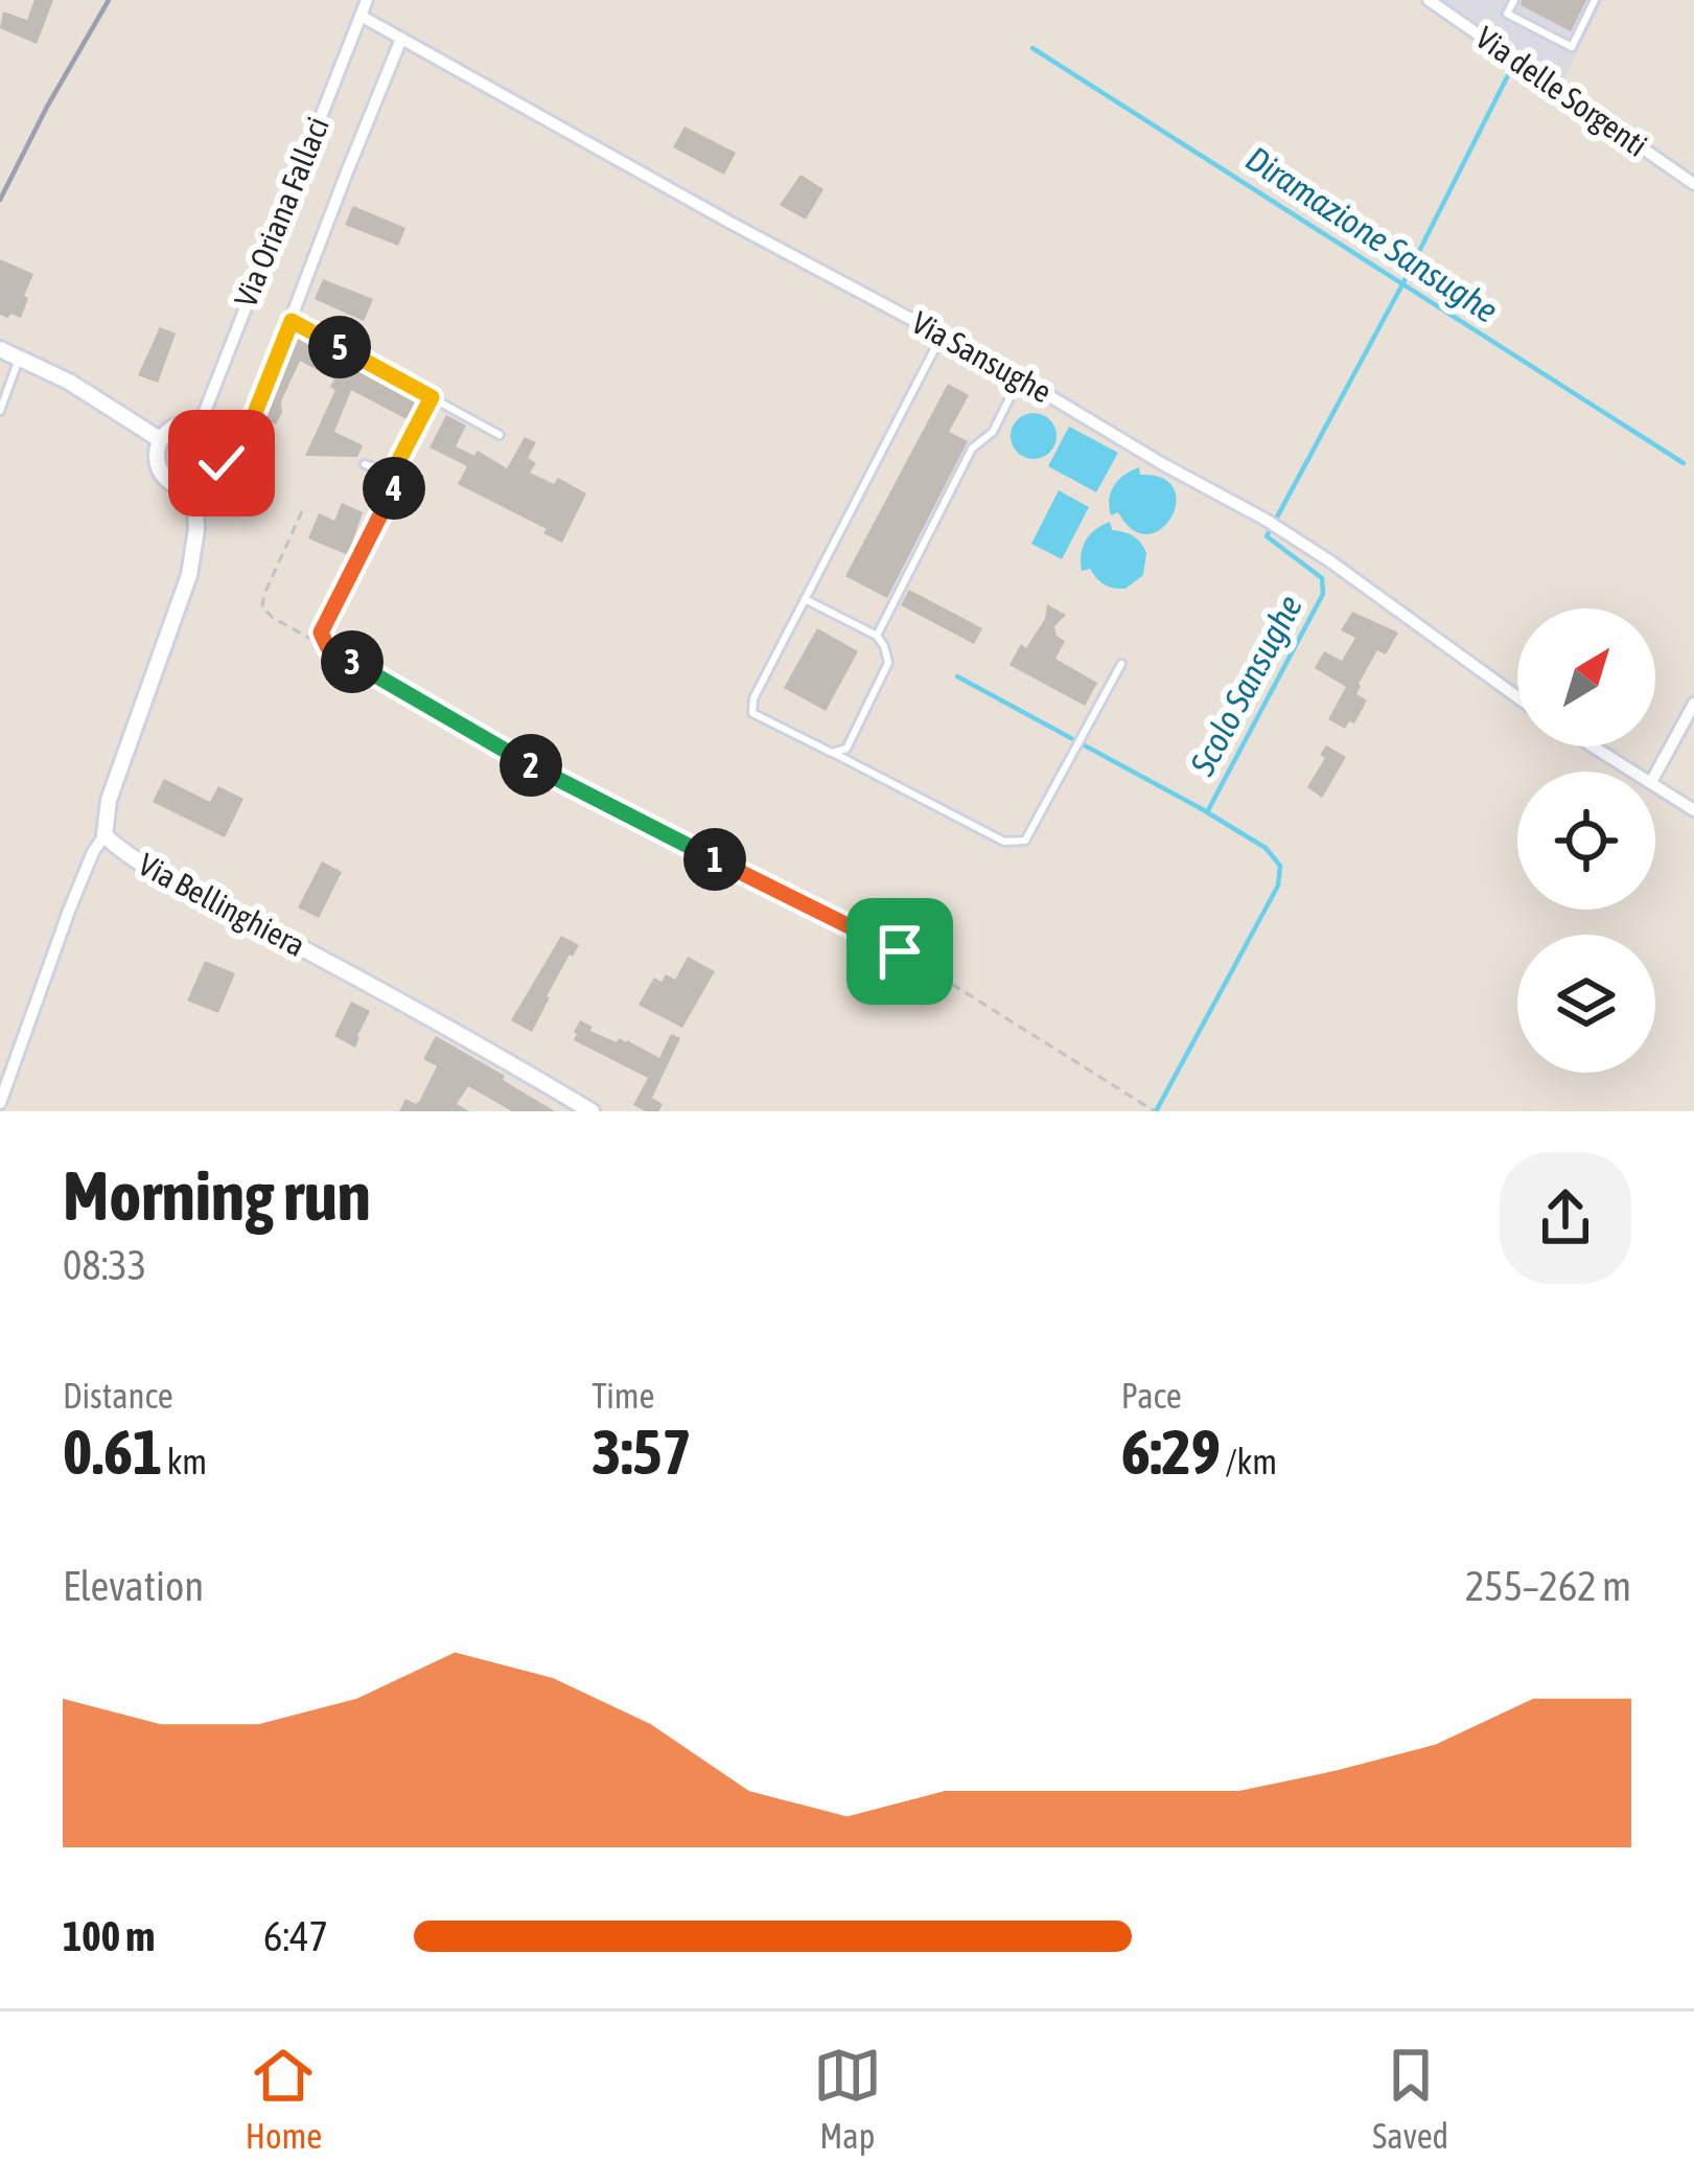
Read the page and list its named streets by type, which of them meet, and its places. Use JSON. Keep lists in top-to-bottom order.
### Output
{
  "streets": {
    "street": [
      "Via delle Sorgenti",
      "Via Oriana Fallaci",
      "Via Sansughe",
      "Via Bellinghiera"
    ]
  },
  "crossings": [
    ["Via Oriana Fallaci", "Via Sansughe"],
    ["Via Oriana Fallaci", "Via Bellinghiera"]
  ],
  "water": ["Diramazione Sansughe", "Scolo Sansughe"],
  "north": "top right",
  "page": {
    "pins": [
      "5",
      "4",
      "3",
      "2",
      "1"
    ],
    "heading": ["Morning run", "08:33"],
    "stats": [
      ["Distance", "0.61 km"],
      ["Time", "3:57"],
      ["Pace", "6:29 /km"]
    ],
    "chart": ["Elevation", "255–262 m"],
    "list": [
      {
        "name": "100 m",
        "note": "6:47"
      }
    ],
    "tabs": ["Home", "Map", "Saved"]
  }
}
